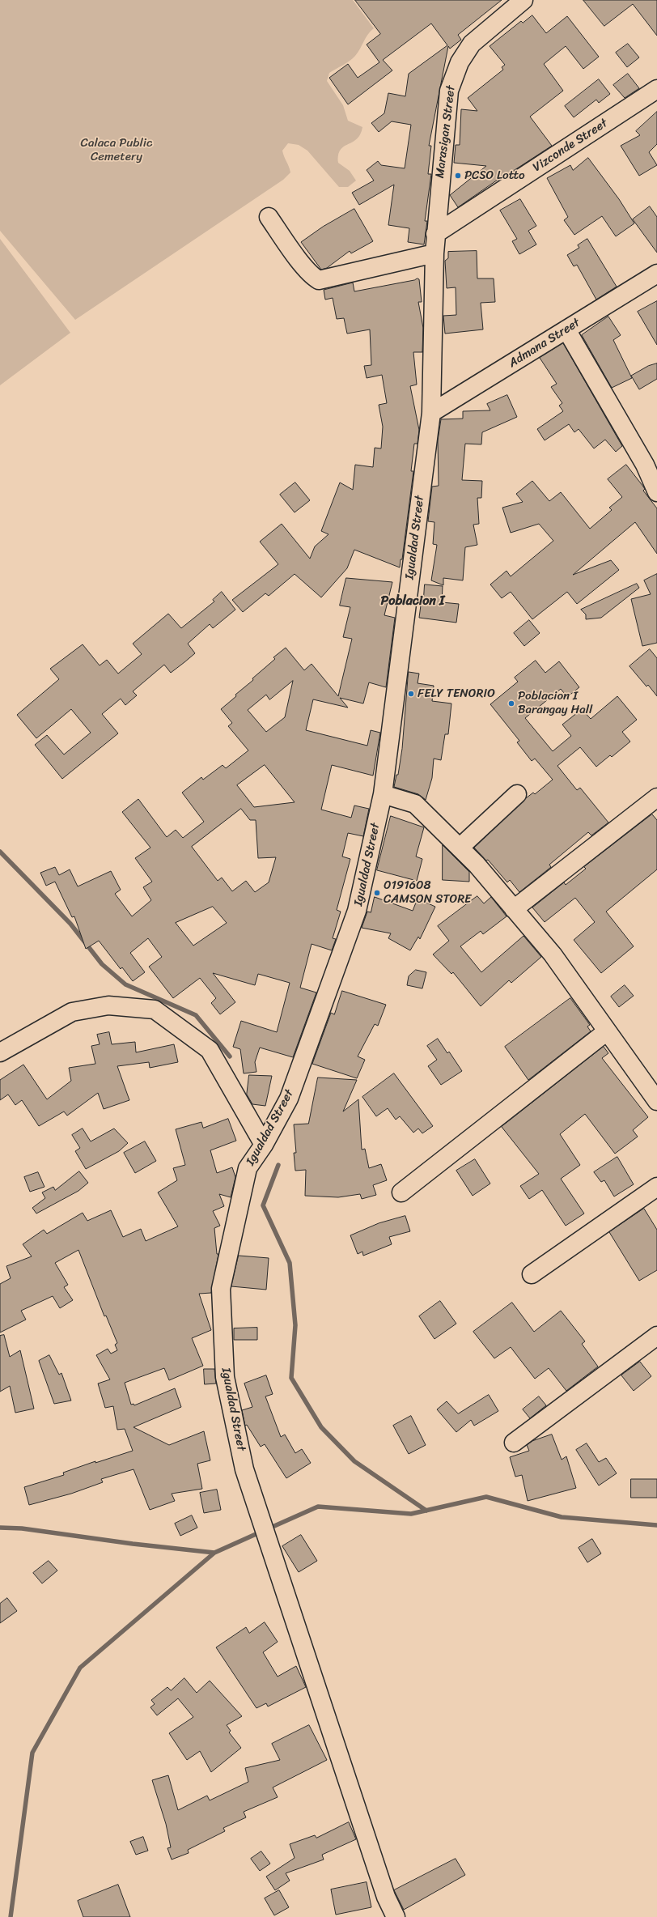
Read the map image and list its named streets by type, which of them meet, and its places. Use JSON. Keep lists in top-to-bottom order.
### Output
{
  "streets": {
    "street": [
      "Marasigan Street",
      "Vizconde Street",
      "Admana Street",
      "Igualdad Street"
    ]
  },
  "crossings": [
    ["Marasigan Street", "Vizconde Street"],
    ["Marasigan Street", "Igualdad Street"],
    ["Vizconde Street", "Igualdad Street"],
    ["Admana Street", "Igualdad Street"]
  ],
  "districts": ["Poblacion I"],
  "parks": ["Calaca Public Cemetery"],
  "places": [
    "PCSO Lotto",
    "FELY TENORIO",
    "Poblacion I Barangay Hall",
    "0191608 CAMSON STORE"
  ]
}
